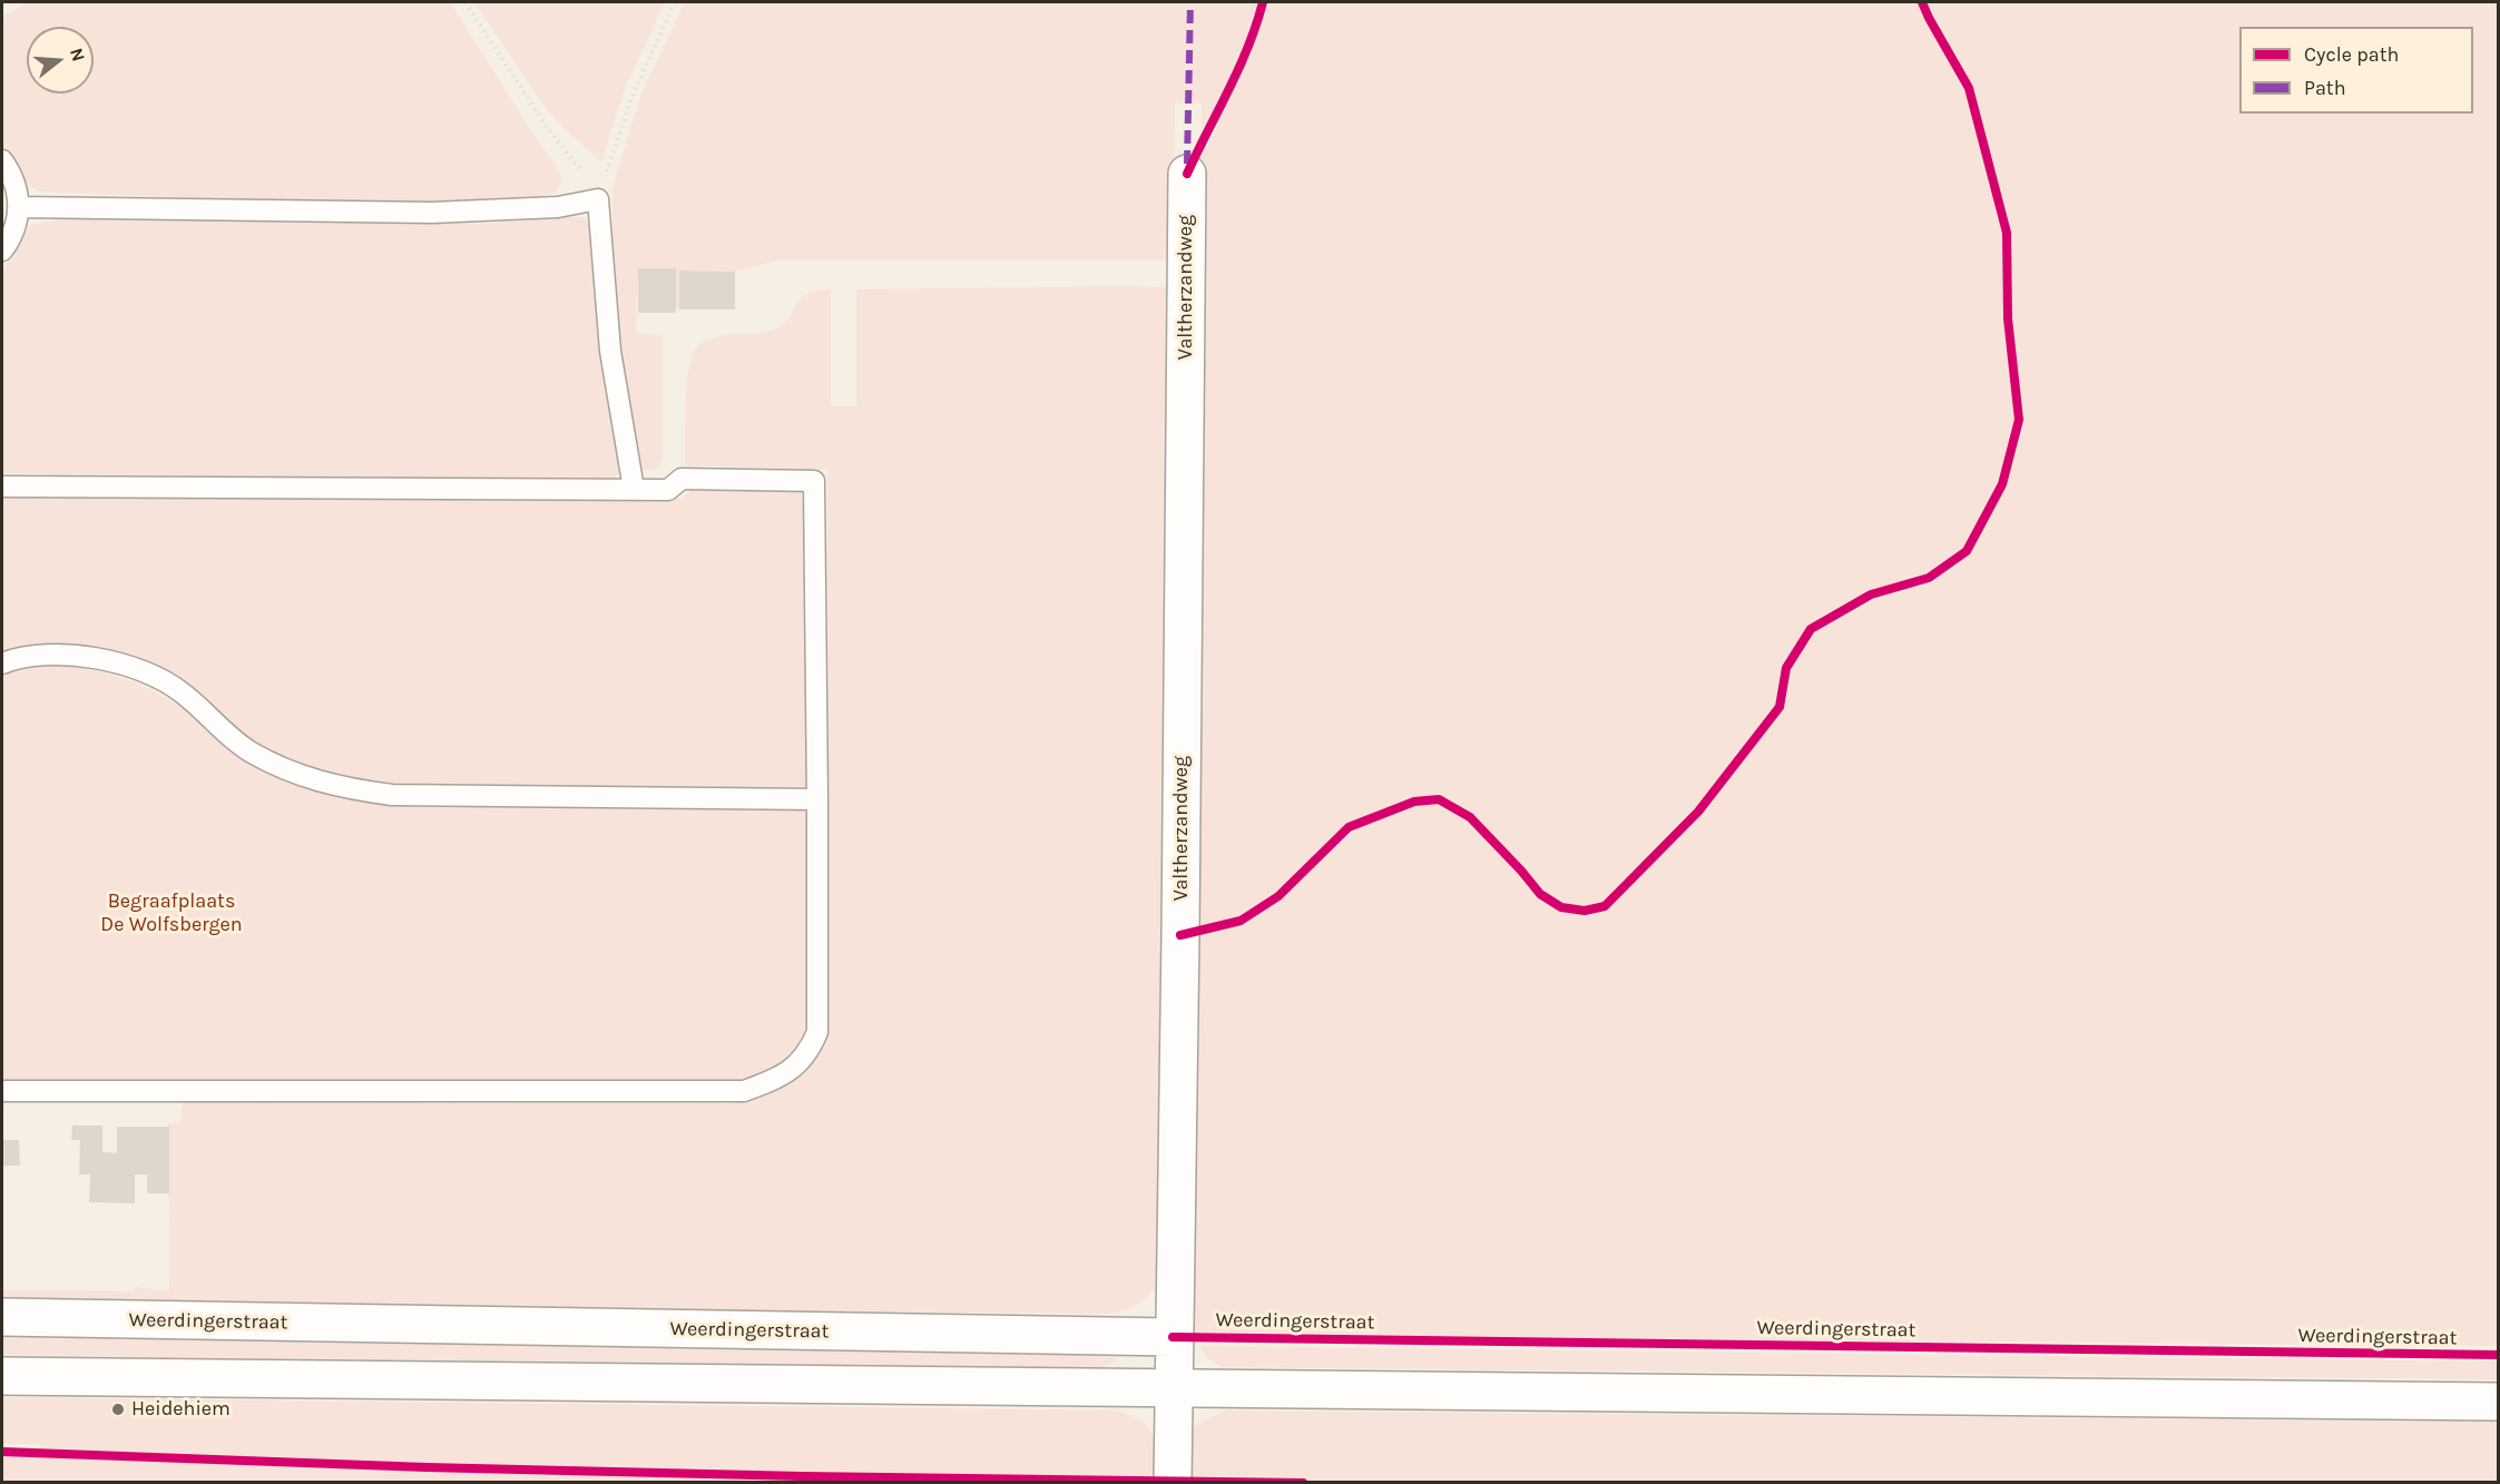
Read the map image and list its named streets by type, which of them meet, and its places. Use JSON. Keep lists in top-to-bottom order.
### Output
{
  "streets": {
    "street": ["Valtherzandweg", "Weerdingerstraat"]
  },
  "crossings": [
    ["Valtherzandweg", "Weerdingerstraat"]
  ],
  "parks": ["Begraafplaats De Wolfsbergen"],
  "places": ["Heidehiem"],
  "legend": ["Cycle path", "Path"],
  "north": "right"
}
